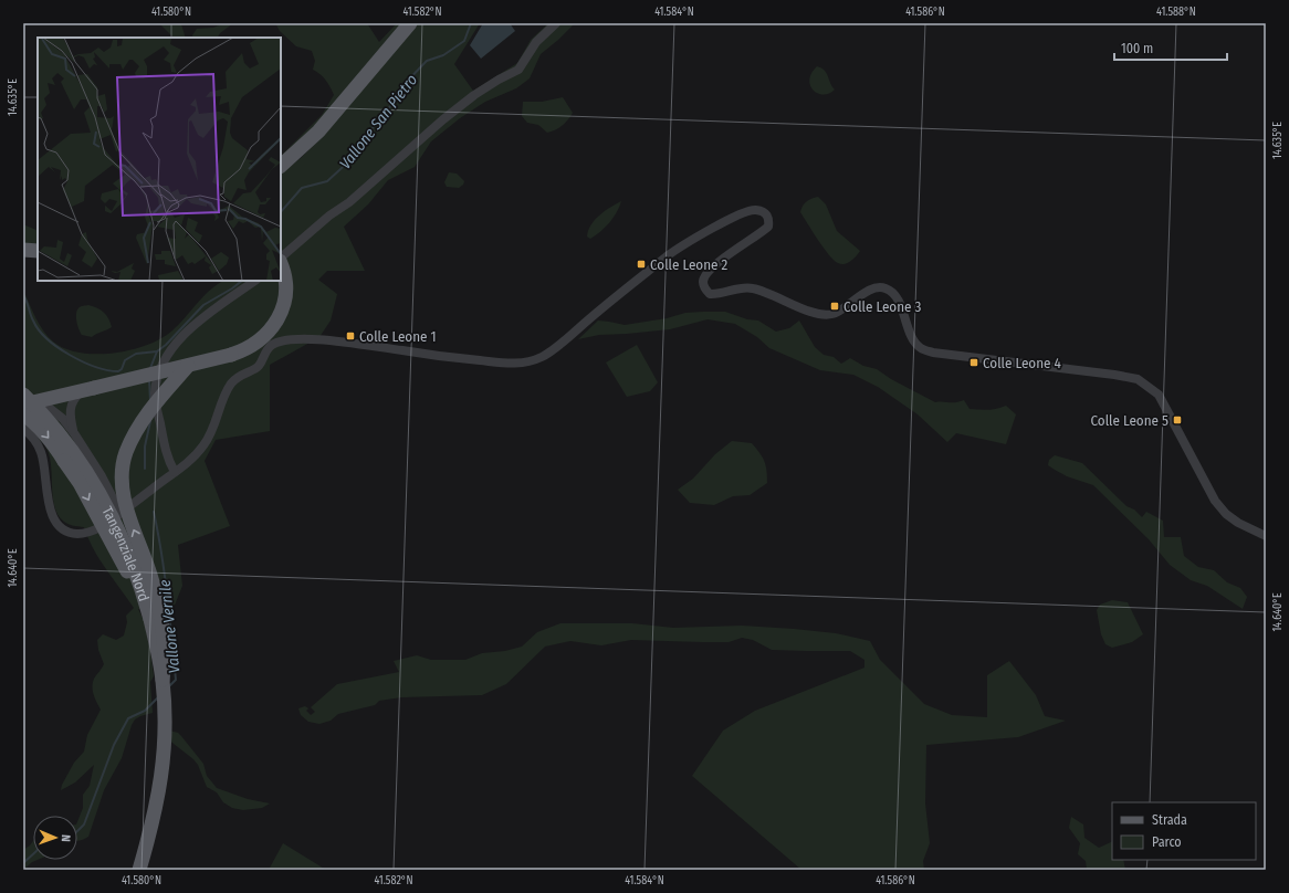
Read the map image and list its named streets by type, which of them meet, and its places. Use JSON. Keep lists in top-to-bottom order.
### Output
{
  "streets": {
    "main road": ["Tangenziale Nord"]
  },
  "water": ["Vallone San Pietro", "Vallone Vernile"],
  "places": {
    "transit": [
      "Colle Leone 2",
      "Colle Leone 3",
      "Colle Leone 1",
      "Colle Leone 4",
      "Colle Leone 5"
    ]
  },
  "legend": ["Strada", "Parco"],
  "scale_bar": "100 m",
  "north": "right",
  "coordinates": [
    "41.580°N",
    "41.582°N",
    "41.584°N",
    "41.586°N",
    "41.588°N",
    "14.635°E",
    "14.640°E"
  ]
}
